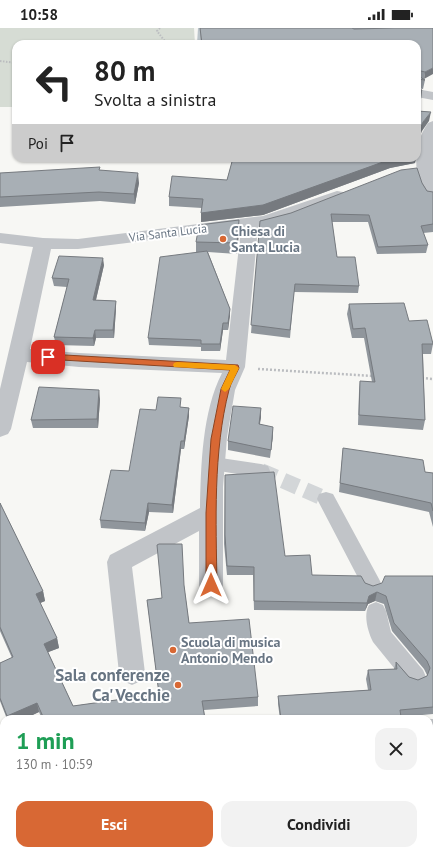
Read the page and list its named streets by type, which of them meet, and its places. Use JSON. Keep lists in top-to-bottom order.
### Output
{
  "streets": {
    "street": ["Via Santa Lucia"]
  },
  "places": ["Chiesa di Santa Lucia", "Scuola di musica Antonio Mendo", "Sala conferenze Ca' Vecchie"],
  "page": {
    "status": "10:58",
    "turn": ["80 m", "Svolta a sinistra"],
    "then": "Poi",
    "heading": ["1 min", "130 m · 10:59"],
    "buttons": ["Esci", "Condividi"]
  }
}
